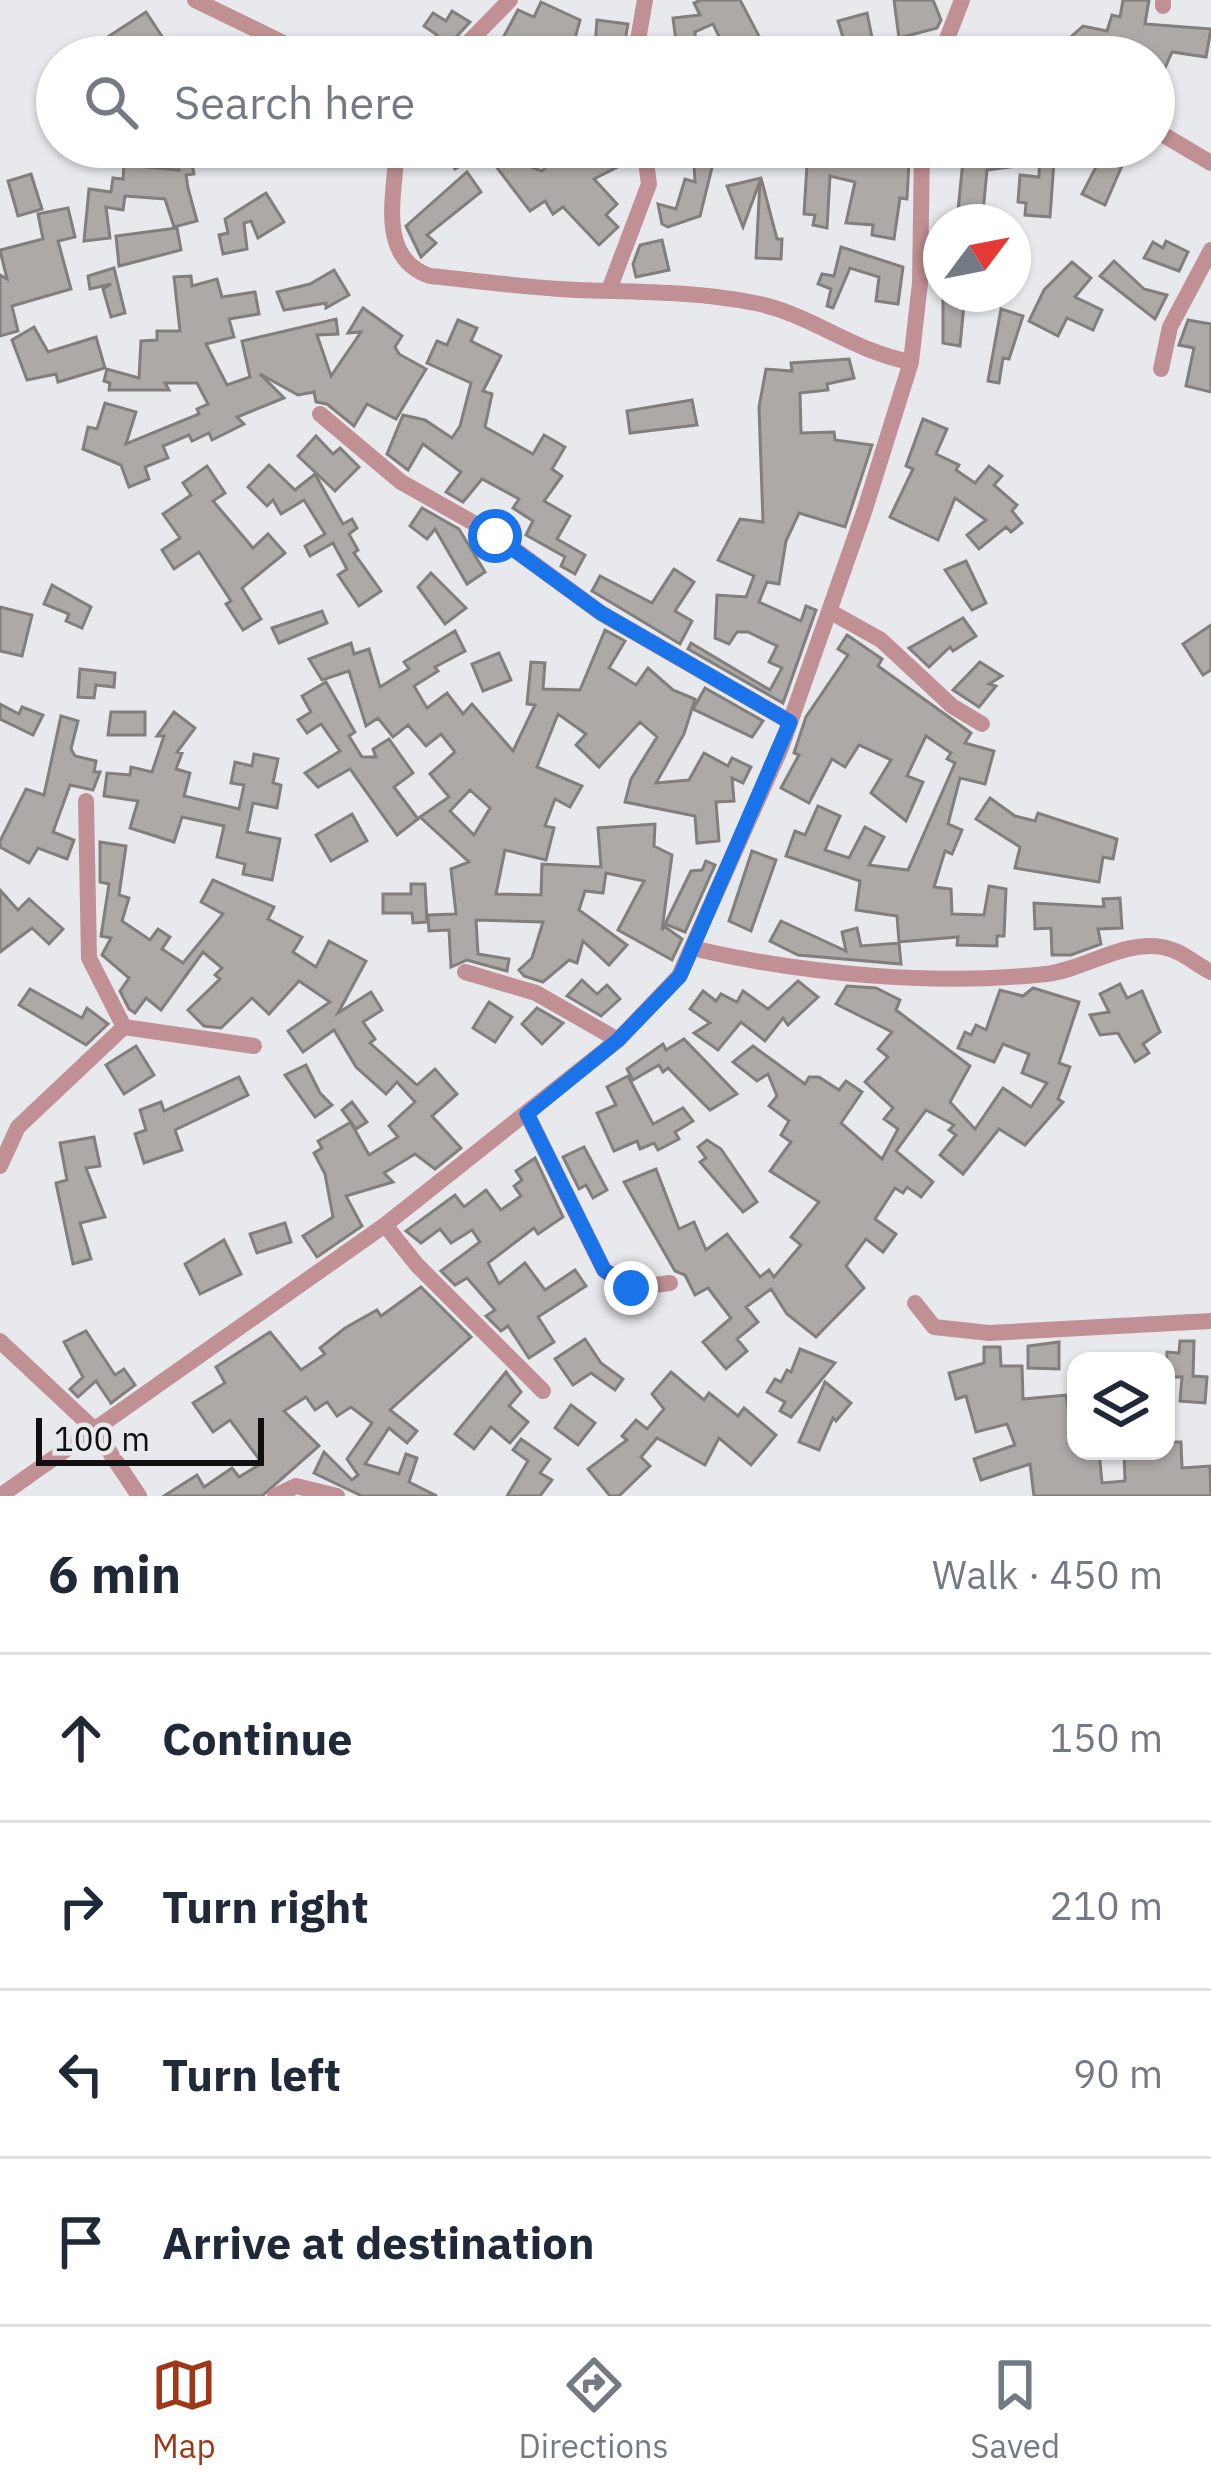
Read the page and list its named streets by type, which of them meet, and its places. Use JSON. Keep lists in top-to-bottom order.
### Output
{
  "scale_bar": "100 m",
  "north": "top right",
  "page": {
    "search": "Search here",
    "scale": "100 m",
    "heading": ["6 min", "Walk · 450 m"],
    "list": [
      ["Continue", "150 m"],
      ["Turn right", "210 m"],
      ["Turn left", "90 m"],
      "Arrive at destination"
    ],
    "nav": ["Map", "Directions", "Saved"]
  }
}
